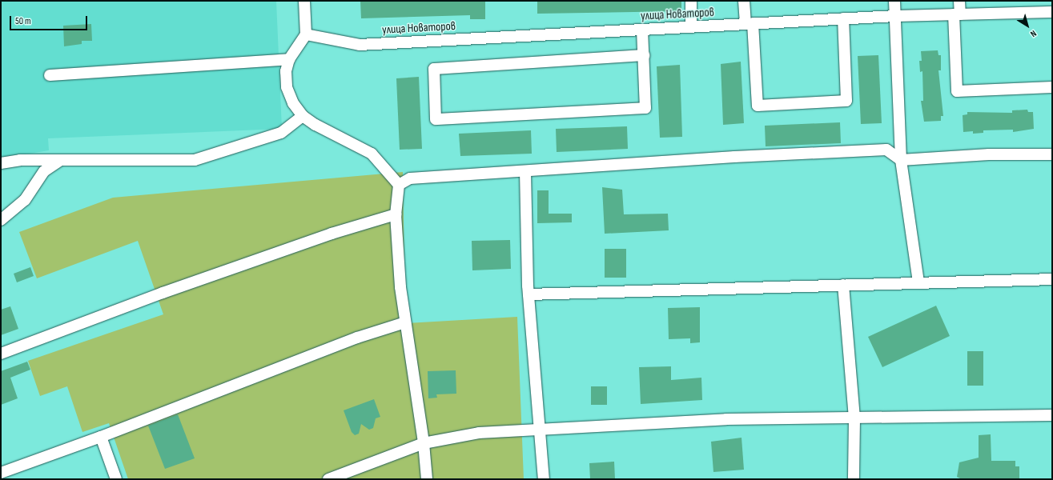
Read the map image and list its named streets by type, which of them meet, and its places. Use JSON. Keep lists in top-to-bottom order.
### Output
{
  "streets": {
    "street": ["улица Новаторов"]
  },
  "scale_bar": "50 m",
  "north": "bottom right"
}
